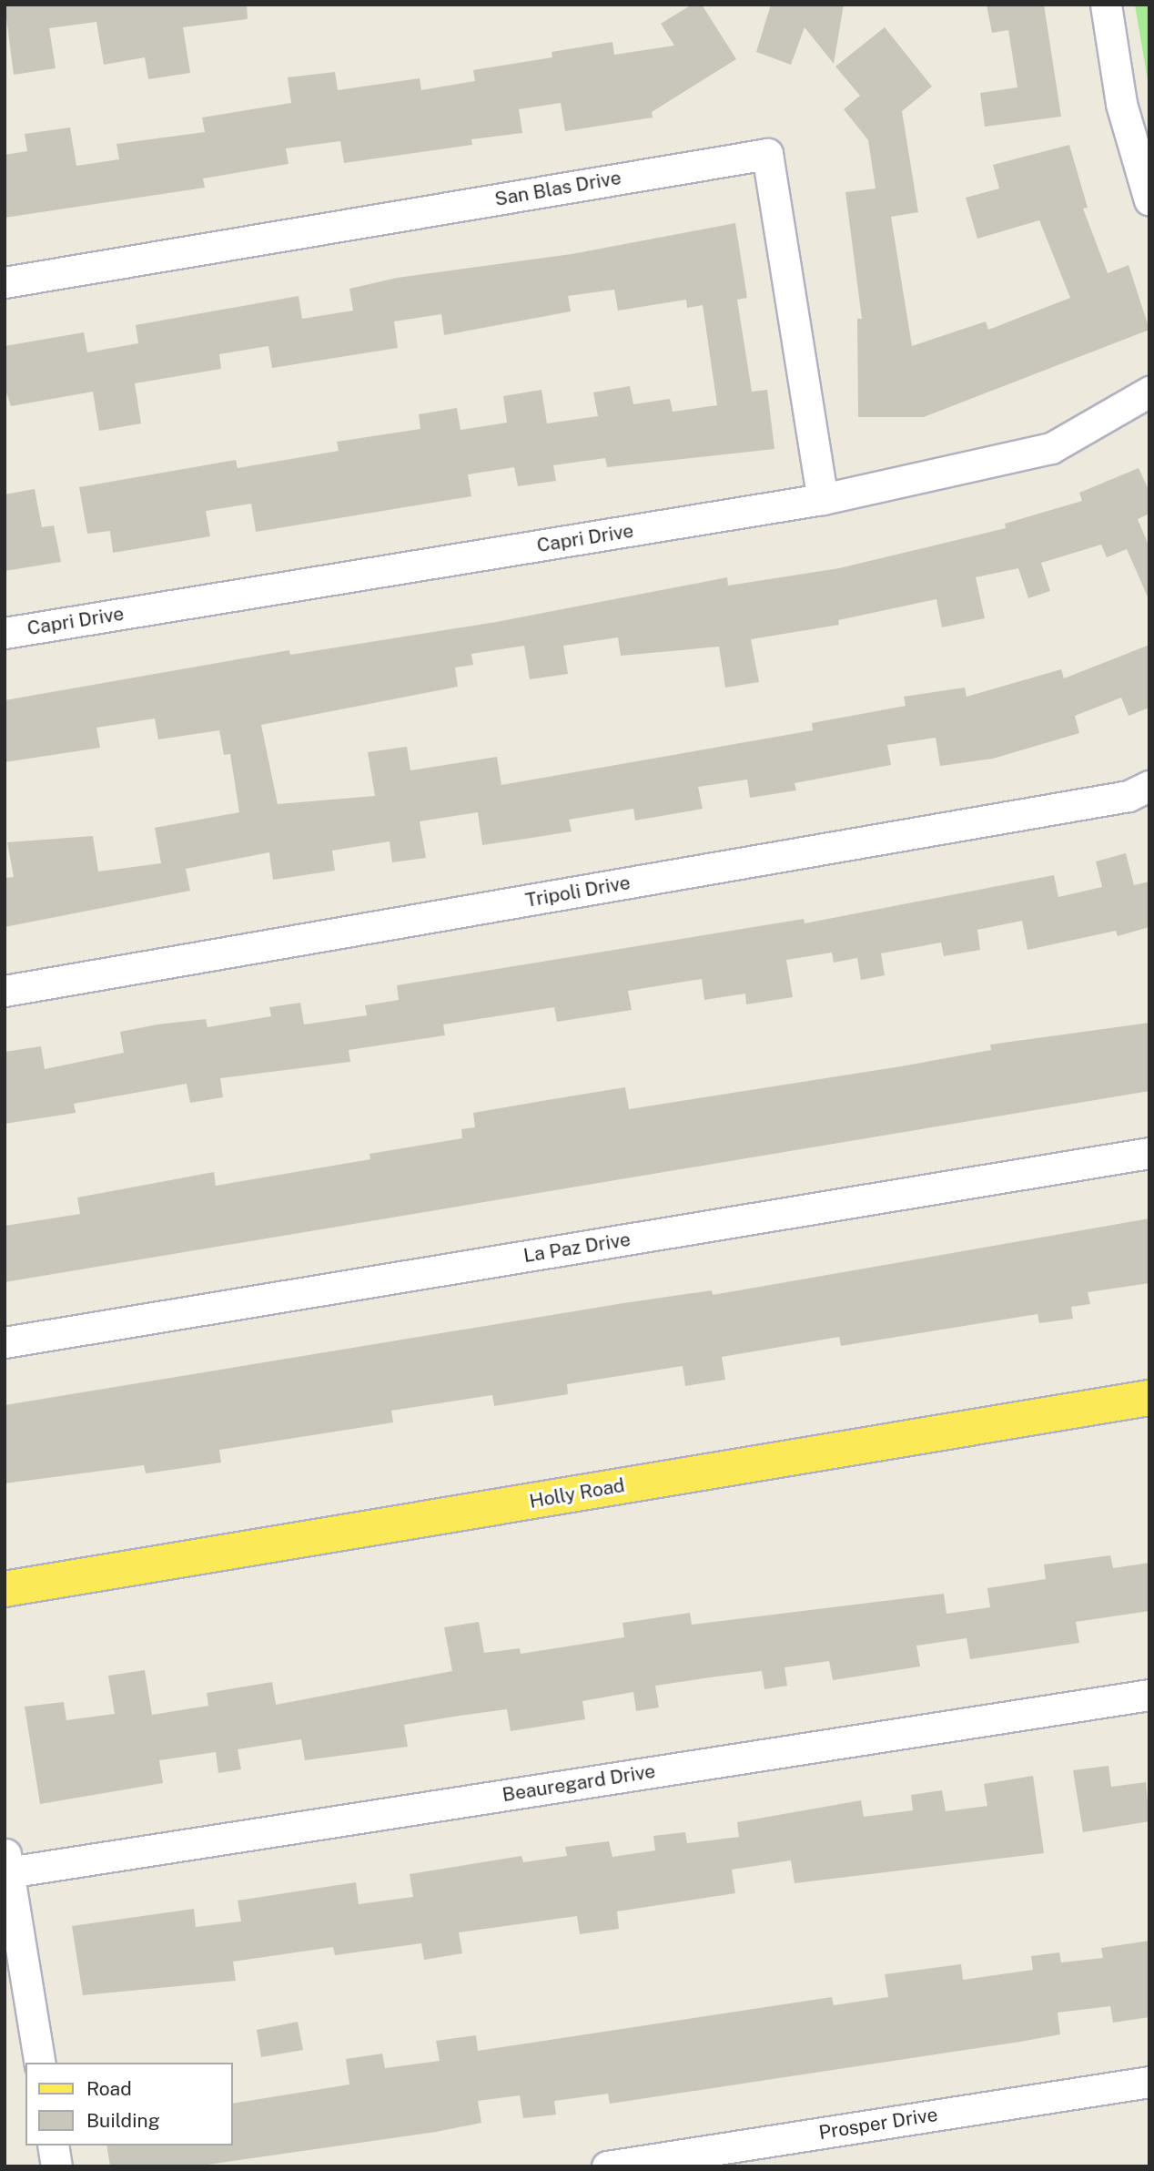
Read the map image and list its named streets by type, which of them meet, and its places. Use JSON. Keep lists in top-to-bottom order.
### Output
{
  "streets": {
    "main road": ["Holly Road"],
    "street": [
      "San Blas Drive",
      "Capri Drive",
      "Tripoli Drive",
      "La Paz Drive",
      "Beauregard Drive",
      "Prosper Drive"
    ]
  },
  "crossings": [
    ["San Blas Drive", "Capri Drive"]
  ],
  "legend": ["Road", "Building"]
}
